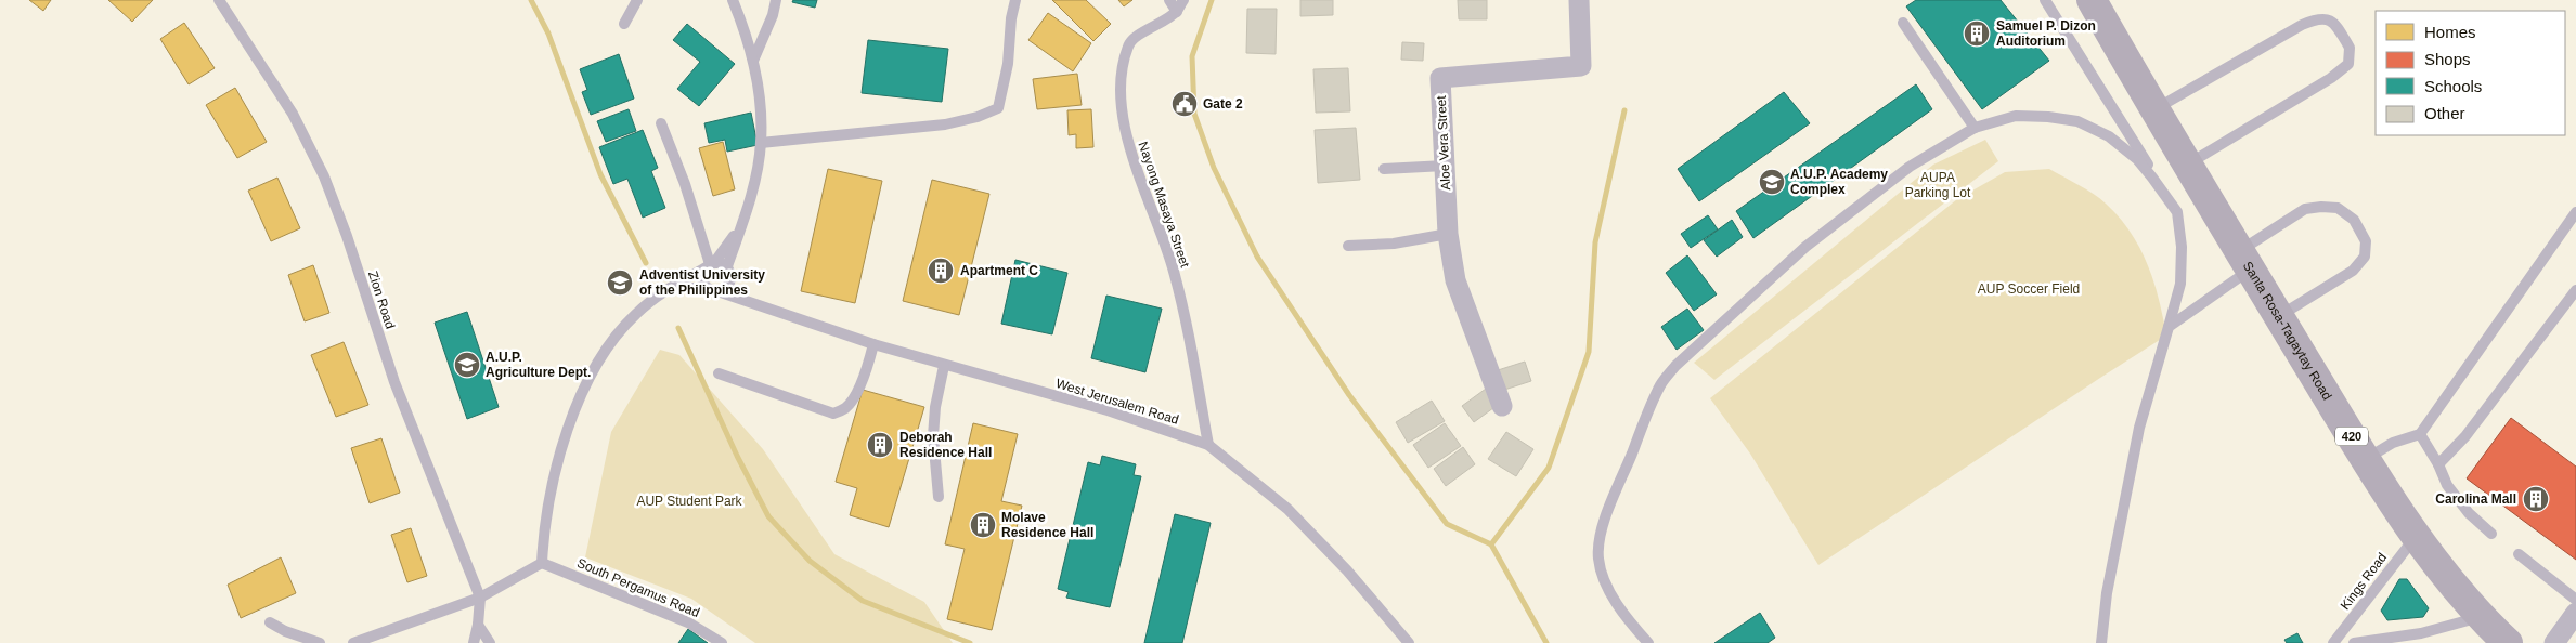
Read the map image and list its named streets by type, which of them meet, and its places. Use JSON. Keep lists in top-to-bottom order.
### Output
{
  "streets": {
    "main road": ["Santa Rosa-Tagaytay Road", "420"],
    "street": ["Aloe Vera Street"],
    "lane": [
      "Nayong Masaya Street",
      "Zion Road",
      "West Jerusalem Road",
      "Kings Road",
      "South Pergamus Road"
    ]
  },
  "crossings": [
    ["Nayong Masaya Street", "West Jerusalem Road"],
    ["Santa Rosa-Tagaytay Road", "Kings Road"]
  ],
  "parks": ["AUPA Parking Lot", "AUP Soccer Field", "AUP Student Park"],
  "places": {
    "building": [
      "Samuel P. Dizon Auditorium",
      "Apartment C",
      "Deborah Residence Hall",
      "Carolina Mall",
      "Molave Residence Hall"
    ],
    "public building": ["Gate 2"],
    "school or university": ["A.U.P. Academy Complex", "Adventist University of the Philippines", "A.U.P. Agriculture Dept."]
  },
  "legend": [
    "Homes",
    "Shops",
    "Schools",
    "Other"
  ]
}
